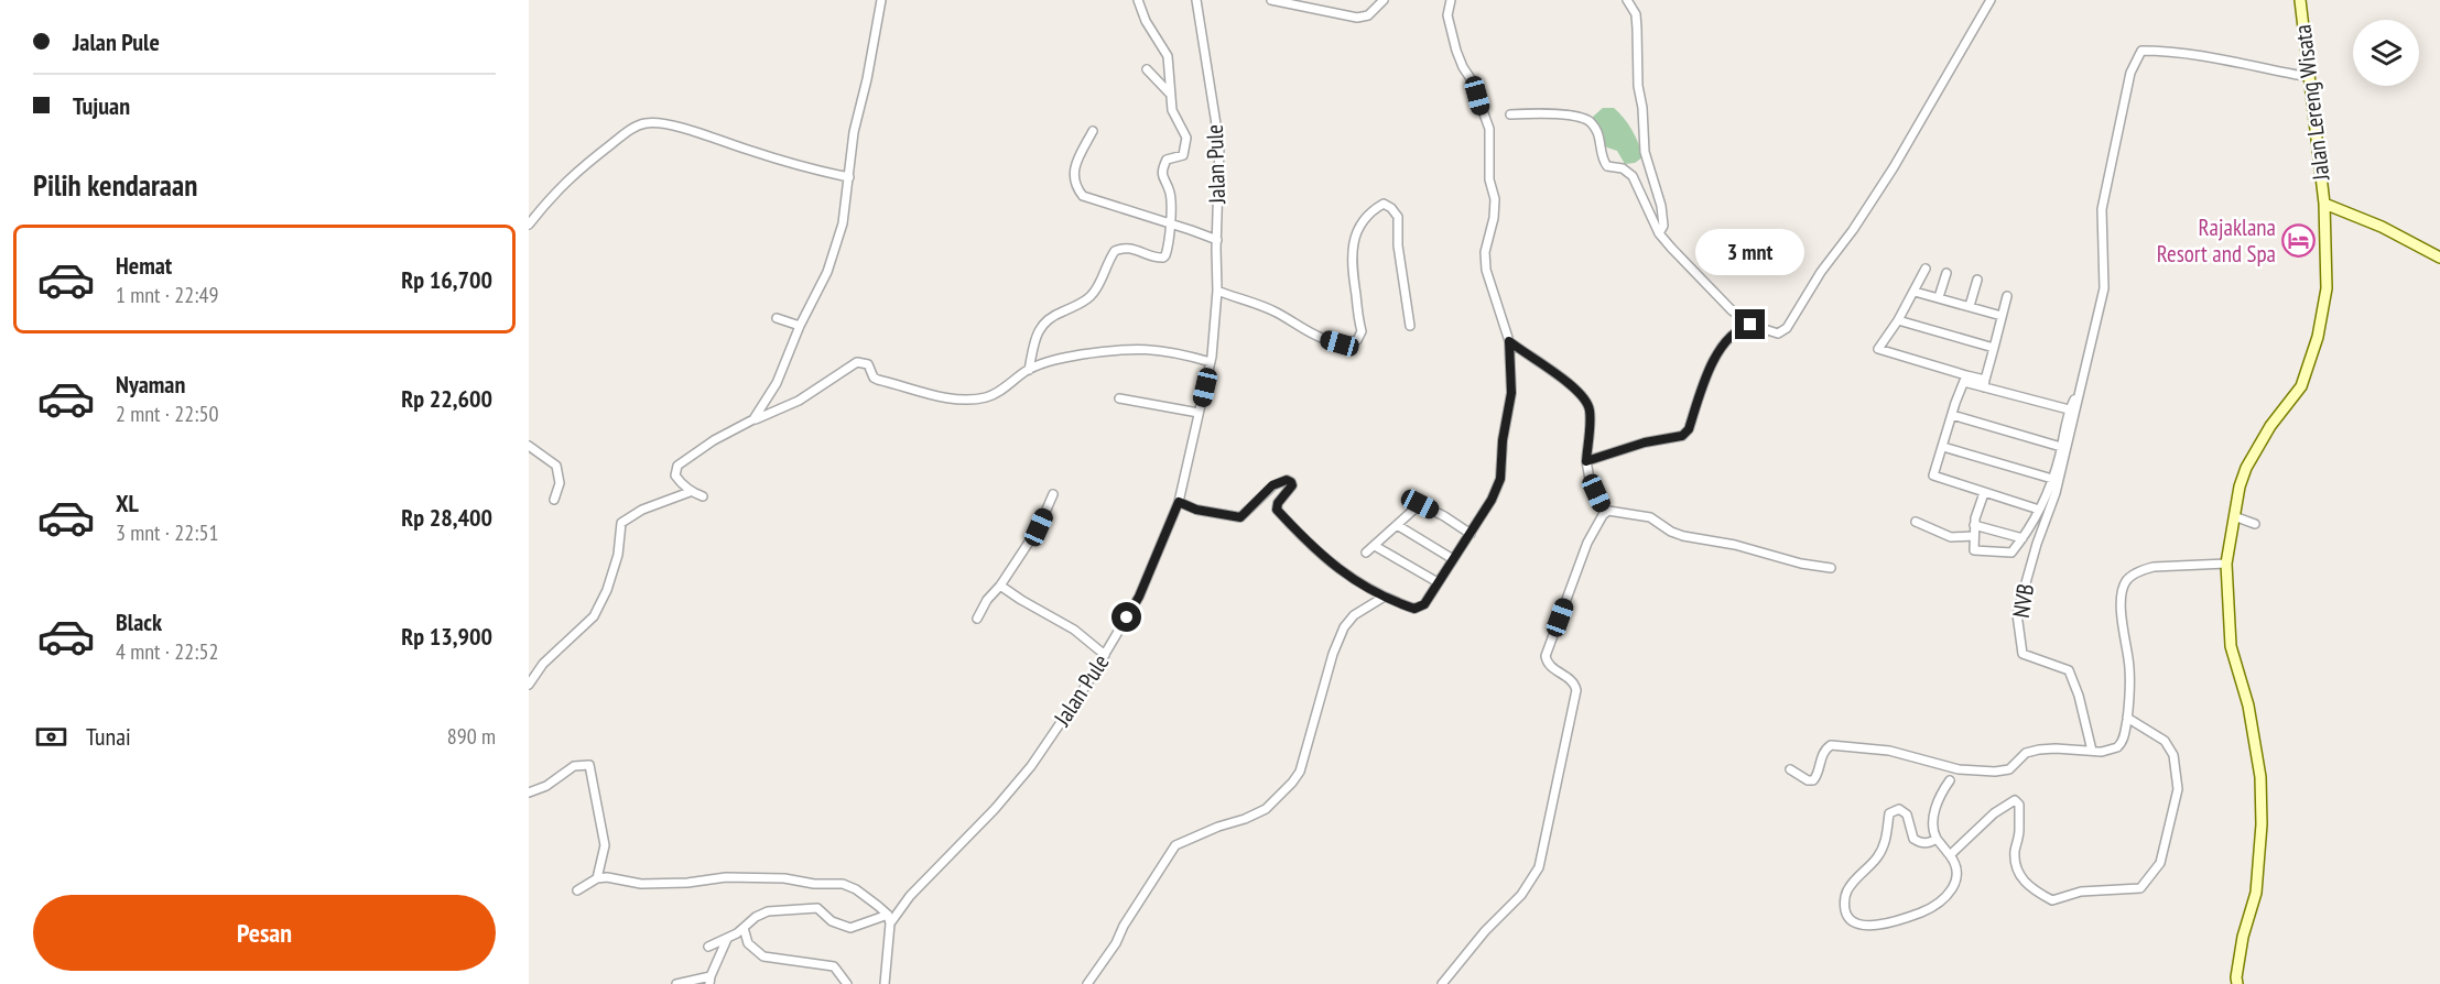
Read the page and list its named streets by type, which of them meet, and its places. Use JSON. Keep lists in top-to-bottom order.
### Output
{
  "streets": {
    "street": ["Jalan Lereng Wisata", "Jalan Pule", "NVB"]
  },
  "places": {
    "hotel": ["Rajaklana Resort and Spa"]
  },
  "page": {
    "banner": ["Jalan Pule", "Tujuan"],
    "heading": "Pilih kendaraan",
    "list": [
      {
        "name": "Hemat",
        "note": "1 mnt · 22:49",
        "value": "Rp 16,700"
      },
      {
        "name": "Nyaman",
        "note": "2 mnt · 22:50",
        "value": "Rp 22,600"
      },
      {
        "name": "XL",
        "note": "3 mnt · 22:51",
        "value": "Rp 28,400"
      },
      {
        "name": "Black",
        "note": "4 mnt · 22:52",
        "value": "Rp 13,900"
      }
    ],
    "bubble": "3 mnt",
    "pay": ["Tunai", "890 m"],
    "buttons": "Pesan"
  }
}
